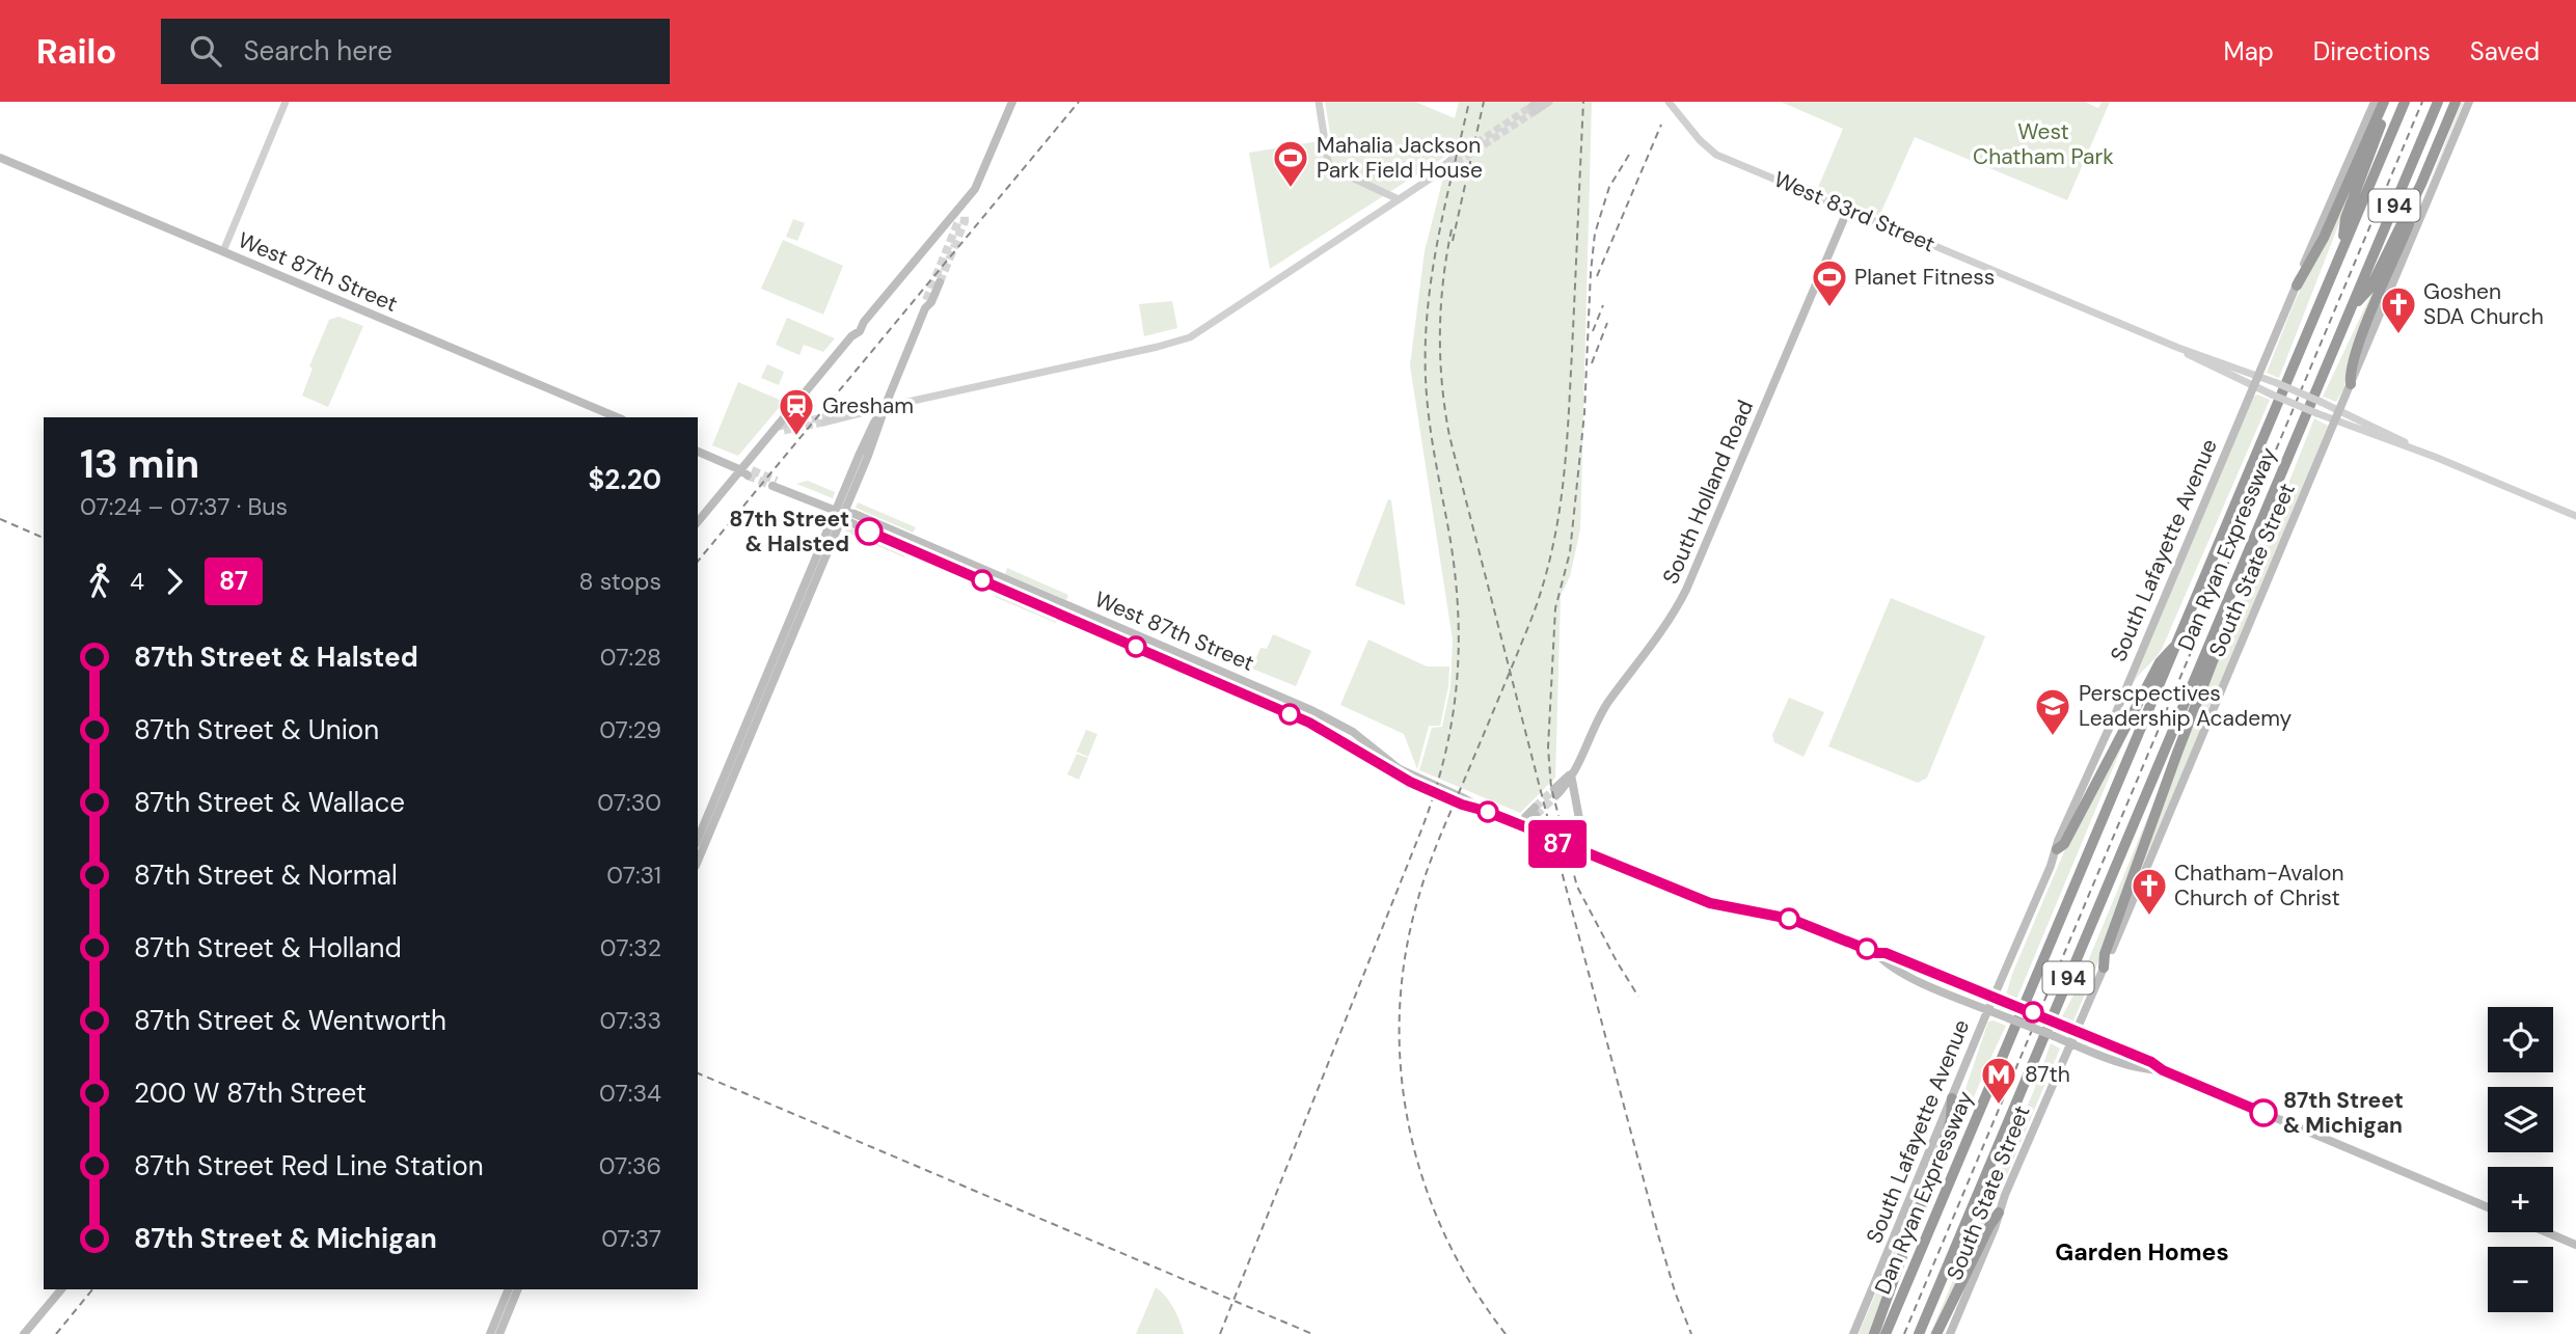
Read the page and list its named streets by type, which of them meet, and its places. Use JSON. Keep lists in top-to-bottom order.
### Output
{
  "streets": {
    "highway": ["I 94", "Dan Ryan Expressway"],
    "main road": [
      "West 87th Street",
      "South Holland Road",
      "South Lafayette Avenue",
      "South State Street"
    ],
    "street": ["West 83rd Street"]
  },
  "crossings": [
    ["West 83rd Street", "South Holland Road"],
    ["West 83rd Street", "South Lafayette Avenue"],
    ["West 83rd Street", "South State Street"]
  ],
  "districts": ["Garden Homes"],
  "parks": ["West Chatham Park"],
  "places": {
    "sports": ["Mahalia Jackson Park Field House", "Planet Fitness"],
    "church": ["Goshen SDA Church", "Chatham-Avalon Church of Christ"],
    "station": ["Gresham"],
    "other": ["87th Street & Halsted", "87th Street & Michigan"],
    "school or university": ["Perscpectives Leadership Academy"],
    "metro station": ["87th"]
  },
  "lines": ["bus line 87"],
  "page": {
    "header": "Railo",
    "search": "Search here",
    "nav": ["Map", "Directions", "Saved"],
    "on_map": "87",
    "heading": ["13 min", "07:24 – 07:37 · Bus", "$2.20"],
    "legs": ["4", "87", "8 stops"],
    "list": [
      {
        "name": "87th Street & Halsted",
        "value": "07:28"
      },
      {
        "name": "87th Street & Union",
        "value": "07:29"
      },
      {
        "name": "87th Street & Wallace",
        "value": "07:30"
      },
      {
        "name": "87th Street & Normal",
        "value": "07:31"
      },
      {
        "name": "87th Street & Holland",
        "value": "07:32"
      },
      {
        "name": "87th Street & Wentworth",
        "value": "07:33"
      },
      {
        "name": "200 W 87th Street",
        "value": "07:34"
      },
      {
        "name": "87th Street Red Line Station",
        "value": "07:36"
      },
      {
        "name": "87th Street & Michigan",
        "value": "07:37"
      }
    ],
    "map_buttons": ["+", "−"]
  }
}
